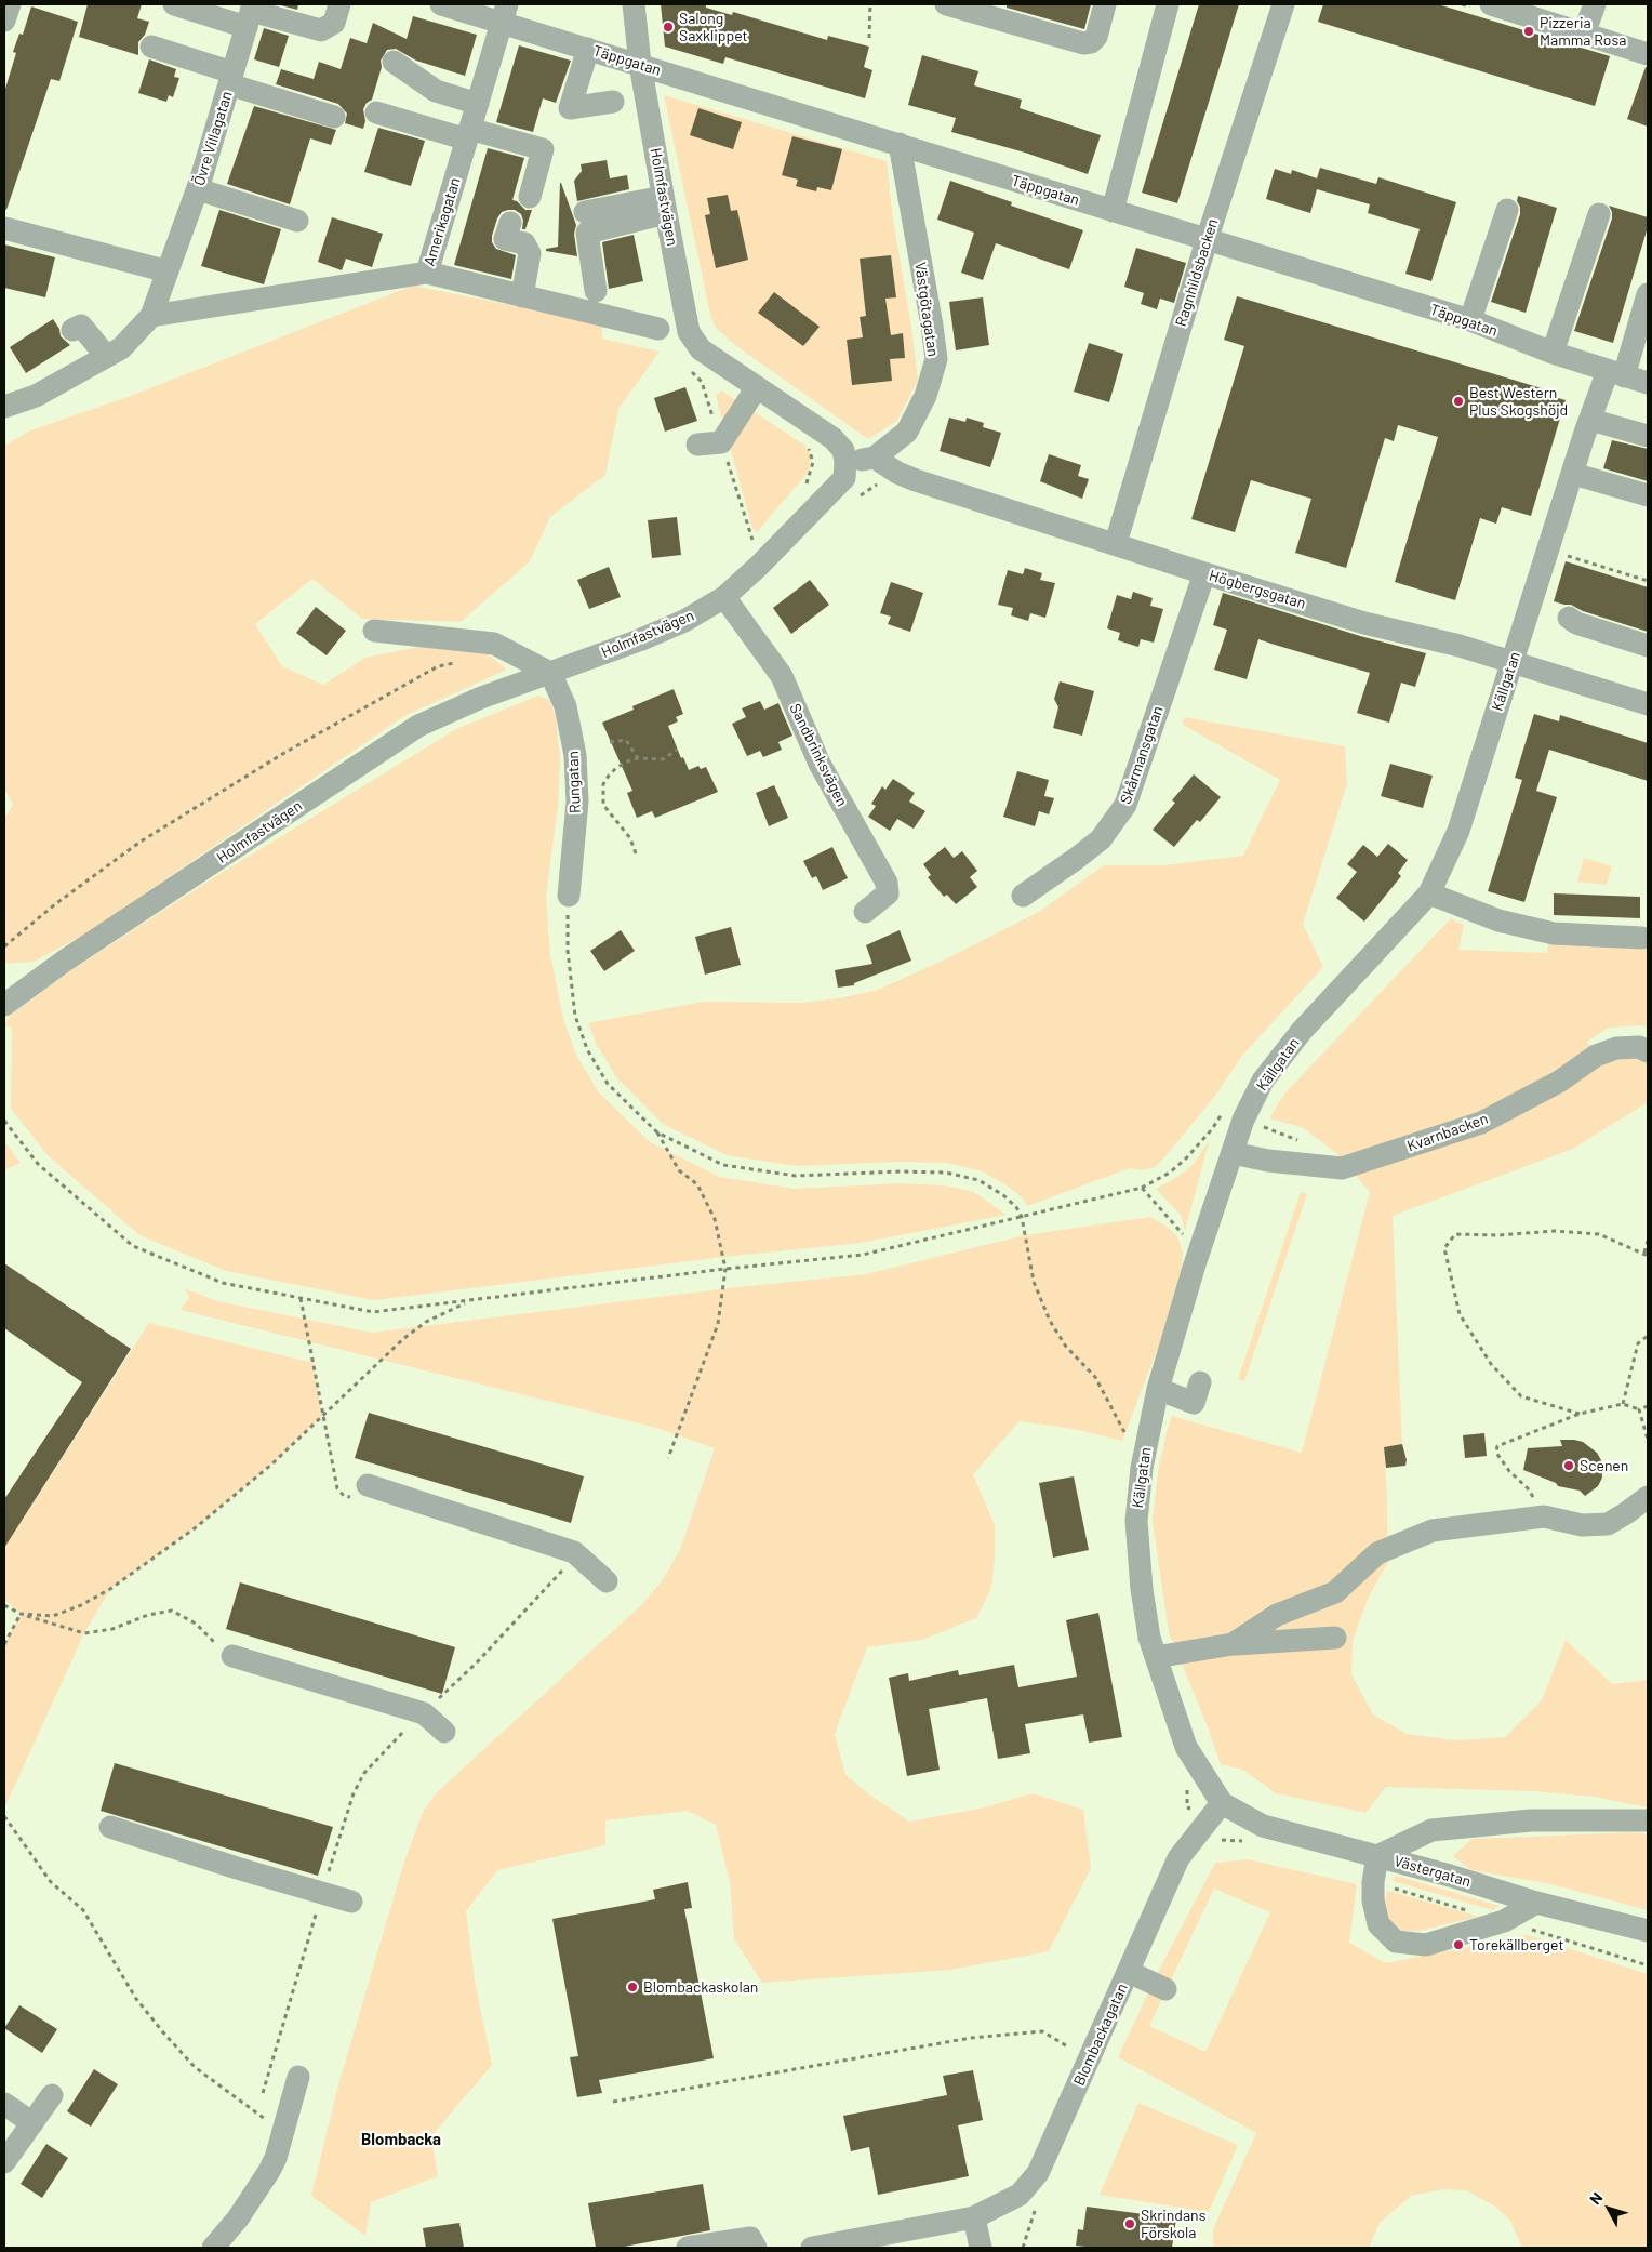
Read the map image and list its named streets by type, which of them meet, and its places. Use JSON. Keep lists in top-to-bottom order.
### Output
{
  "streets": {
    "street": [
      "Täppgatan",
      "Övre Villagatan",
      "Holmfastvägen",
      "Amerikagatan",
      "Ragnhildsbacken",
      "Västgötagatan",
      "Högbergsgatan",
      "Källgatan",
      "Sandbrinksvägen",
      "Skårmansgatan",
      "Rungatan",
      "Kvarnbacken",
      "Västergatan",
      "Blombackagatan"
    ]
  },
  "crossings": [
    ["Täppgatan", "Holmfastvägen"],
    ["Täppgatan", "Amerikagatan"],
    ["Täppgatan", "Ragnhildsbacken"],
    ["Täppgatan", "Västgötagatan"],
    ["Täppgatan", "Källgatan"],
    ["Holmfastvägen", "Sandbrinksvägen"],
    ["Holmfastvägen", "Rungatan"],
    ["Ragnhildsbacken", "Högbergsgatan"],
    ["Västgötagatan", "Högbergsgatan"],
    ["Högbergsgatan", "Källgatan"],
    ["Högbergsgatan", "Skårmansgatan"],
    ["Källgatan", "Kvarnbacken"],
    ["Källgatan", "Västergatan"],
    ["Källgatan", "Blombackagatan"],
    ["Västergatan", "Blombackagatan"]
  ],
  "districts": ["Blombacka"],
  "places": [
    "Salong Saxklippet",
    "Pizzeria Mamma Rosa",
    "Best Western Plus Skogshöjd",
    "Scenen",
    "Torekällberget",
    "Blombackaskolan",
    "Skrindans Förskola"
  ],
  "north": "top left"
}
